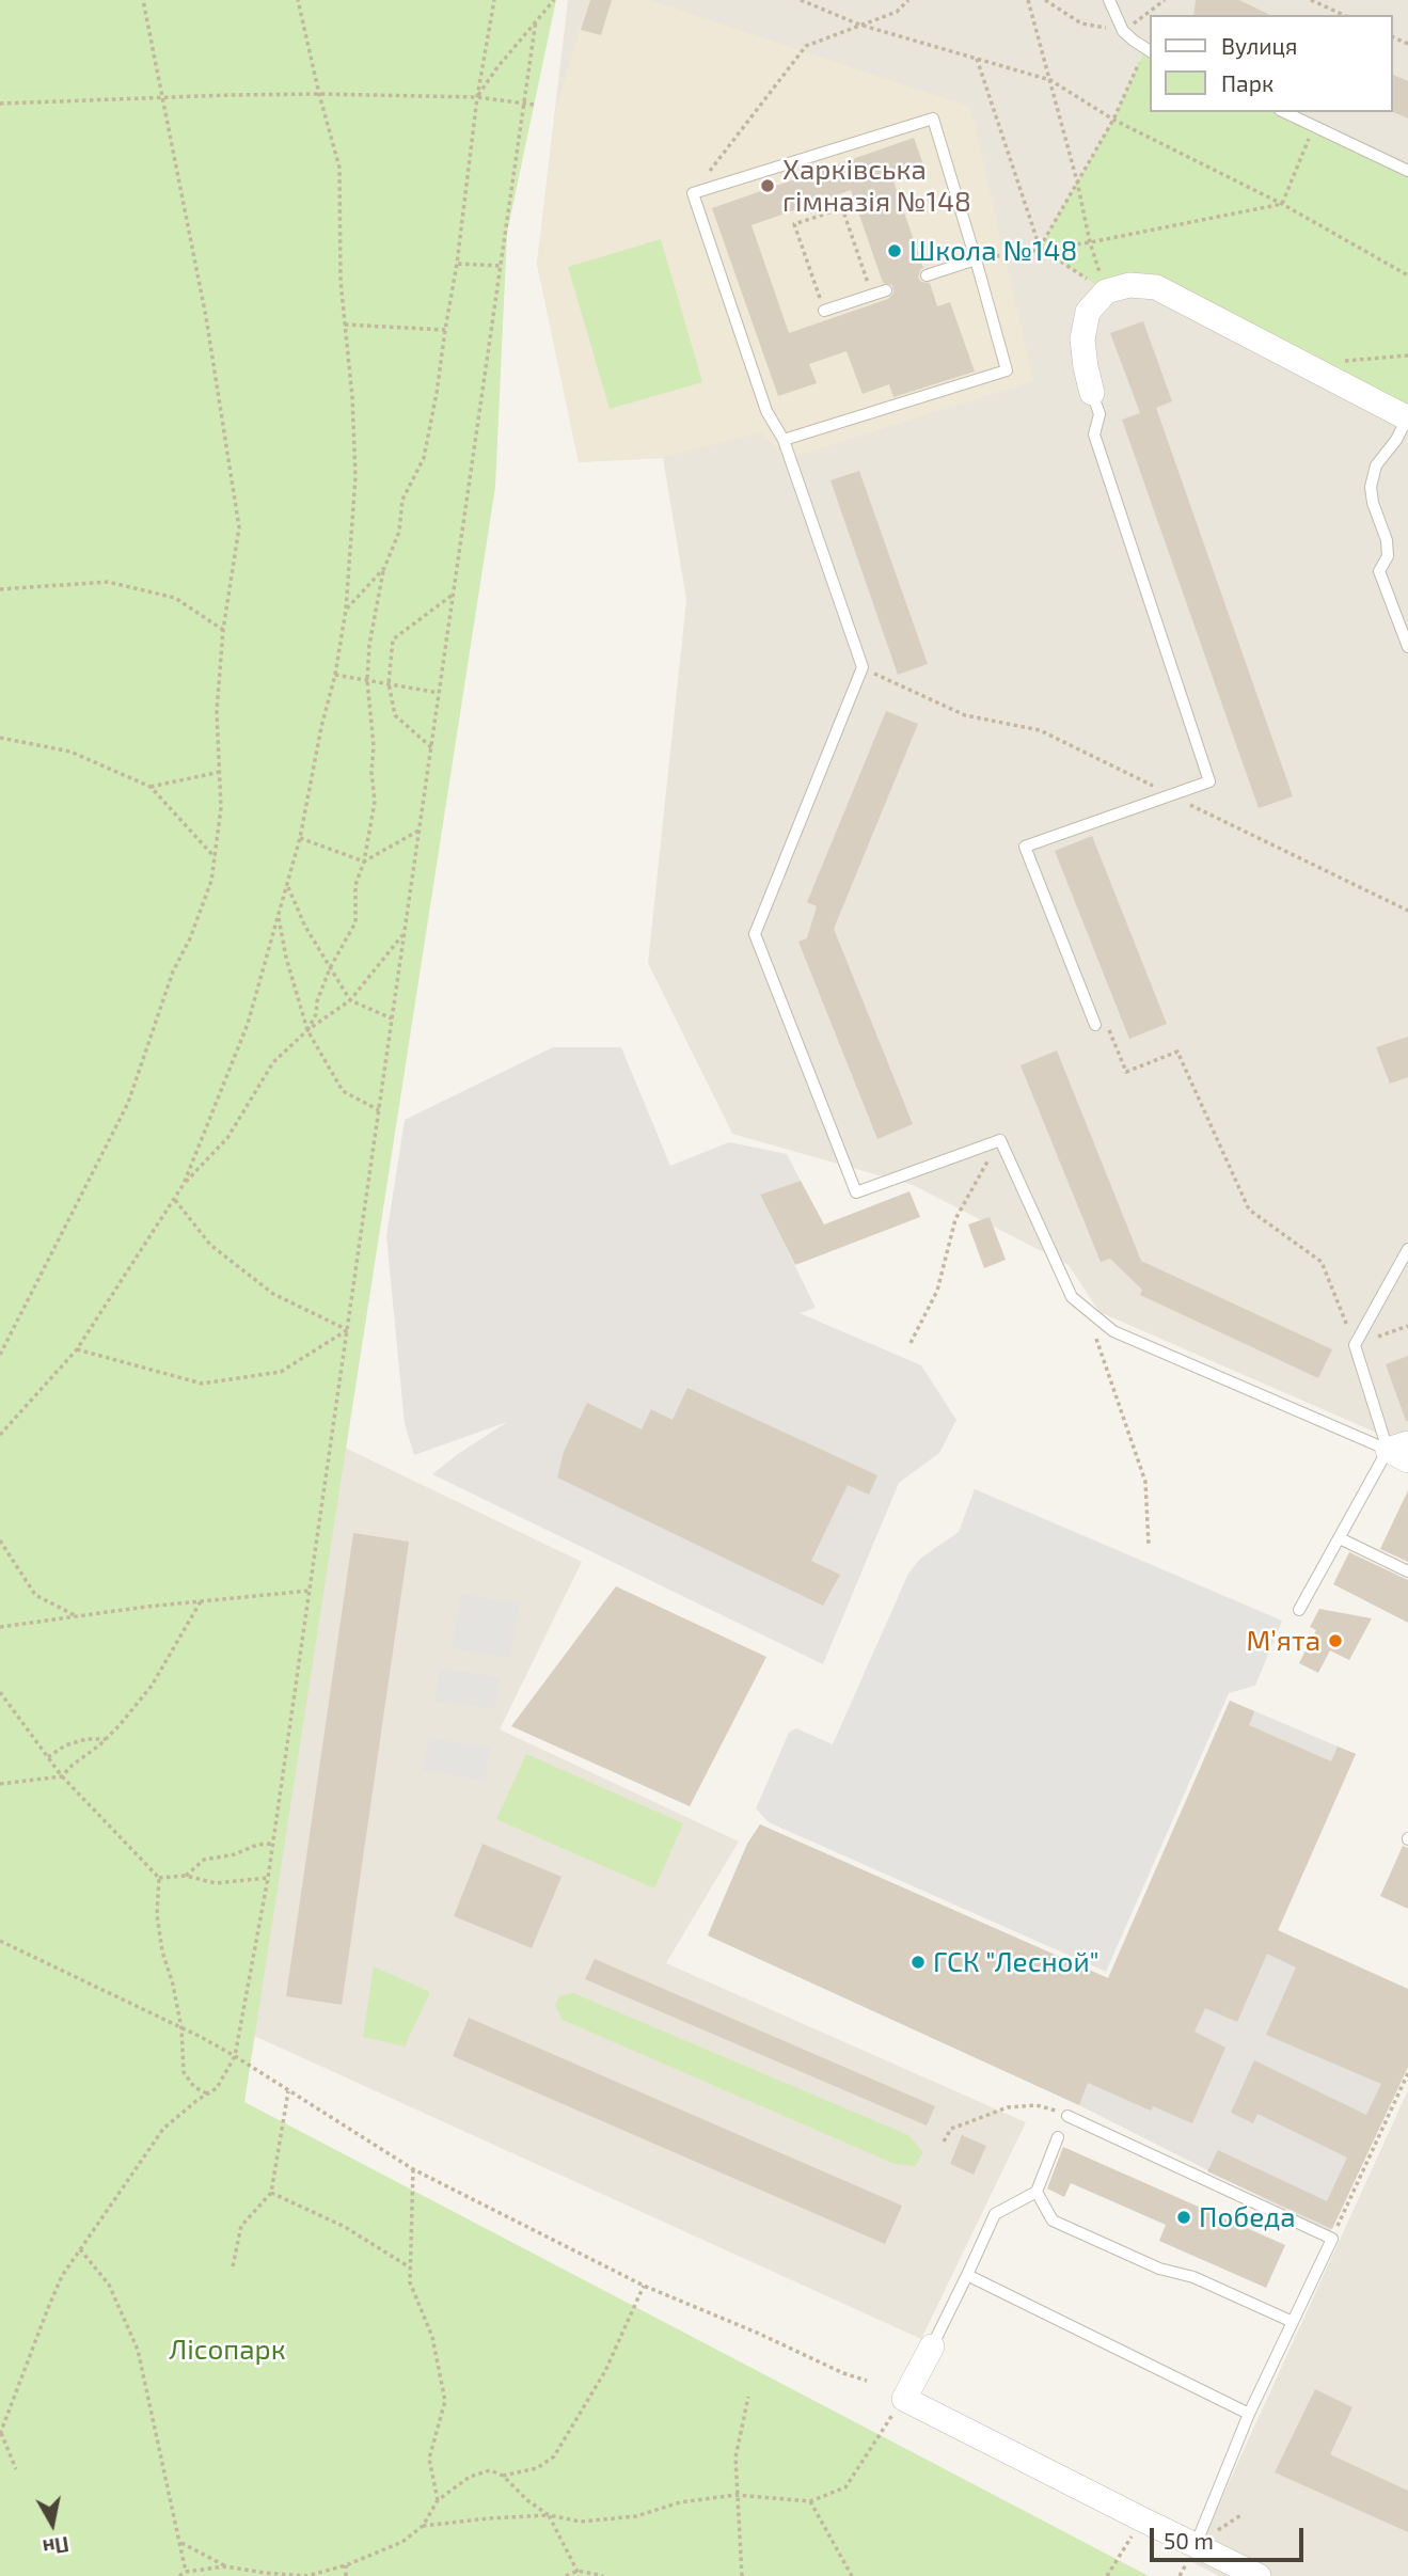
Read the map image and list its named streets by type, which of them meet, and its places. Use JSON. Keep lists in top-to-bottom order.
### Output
{
  "parks": ["Лісопарк"],
  "places": [
    "Харківська гімназія №148",
    "Школа №148",
    "Мʼята",
    "ГСК \"Лесной\"",
    "Победа"
  ],
  "legend": ["Вулиця", "Парк"],
  "scale_bar": "50 m",
  "north": "bottom"
}
